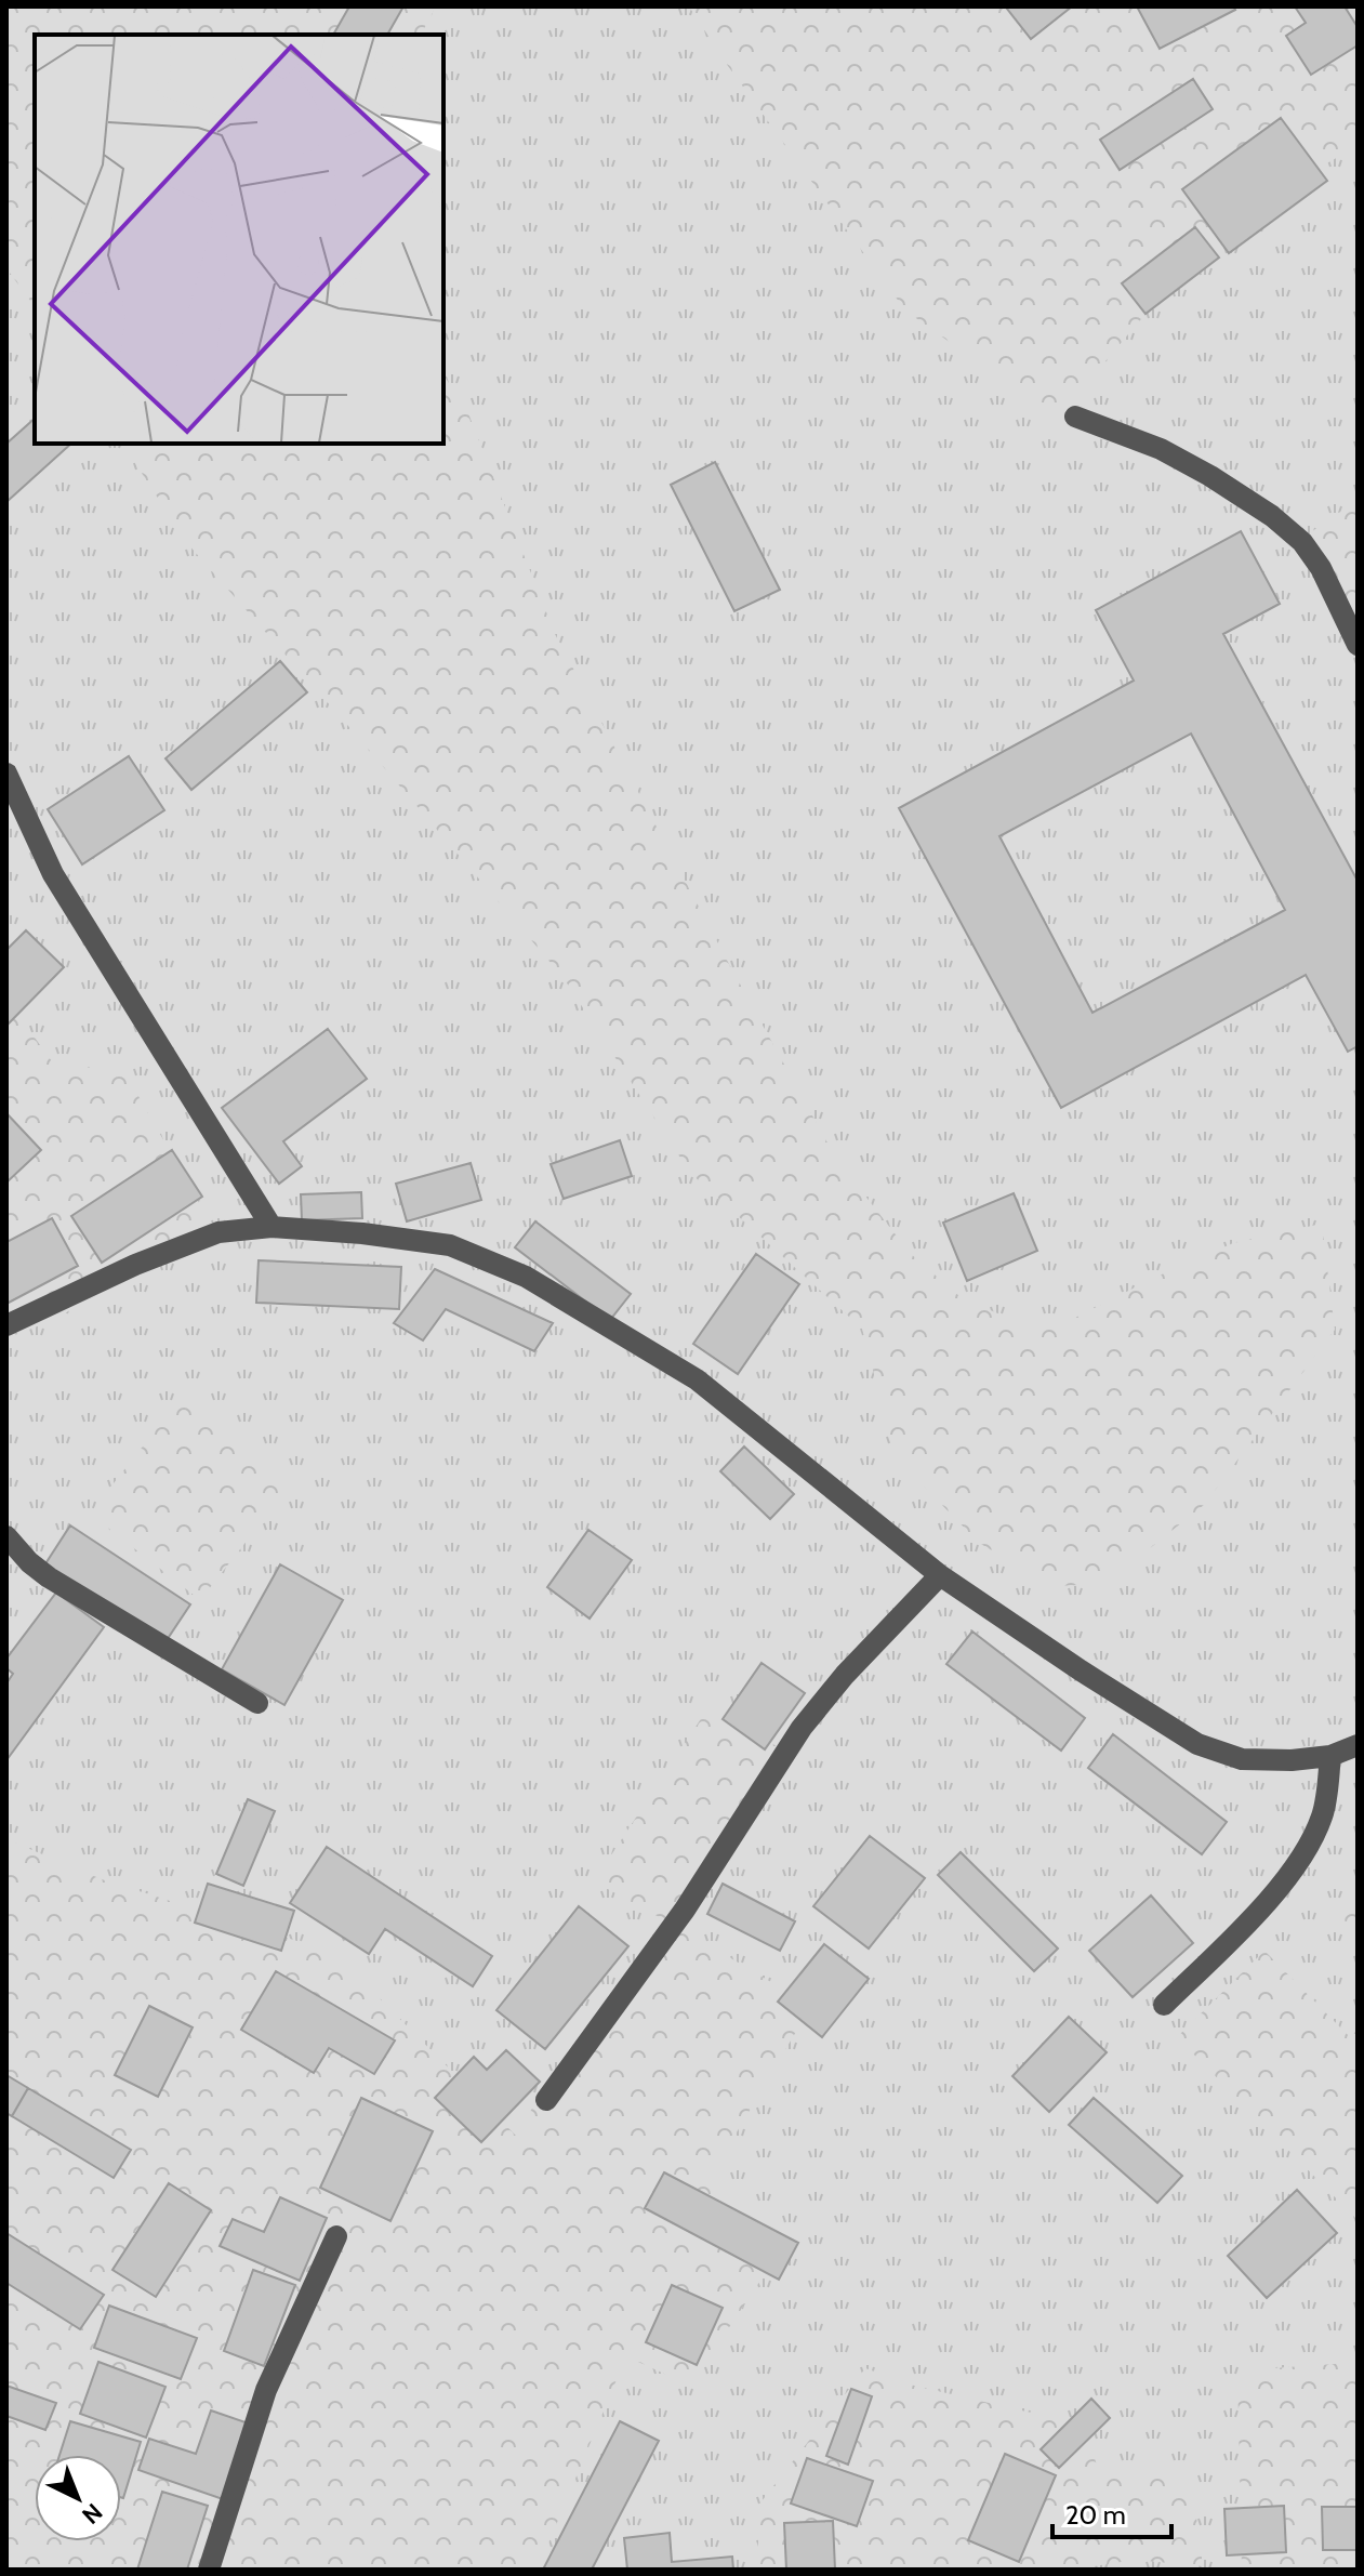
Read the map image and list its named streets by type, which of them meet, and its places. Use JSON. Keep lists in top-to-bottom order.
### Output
{
  "scale_bar": "20 m",
  "north": "bottom right"
}
